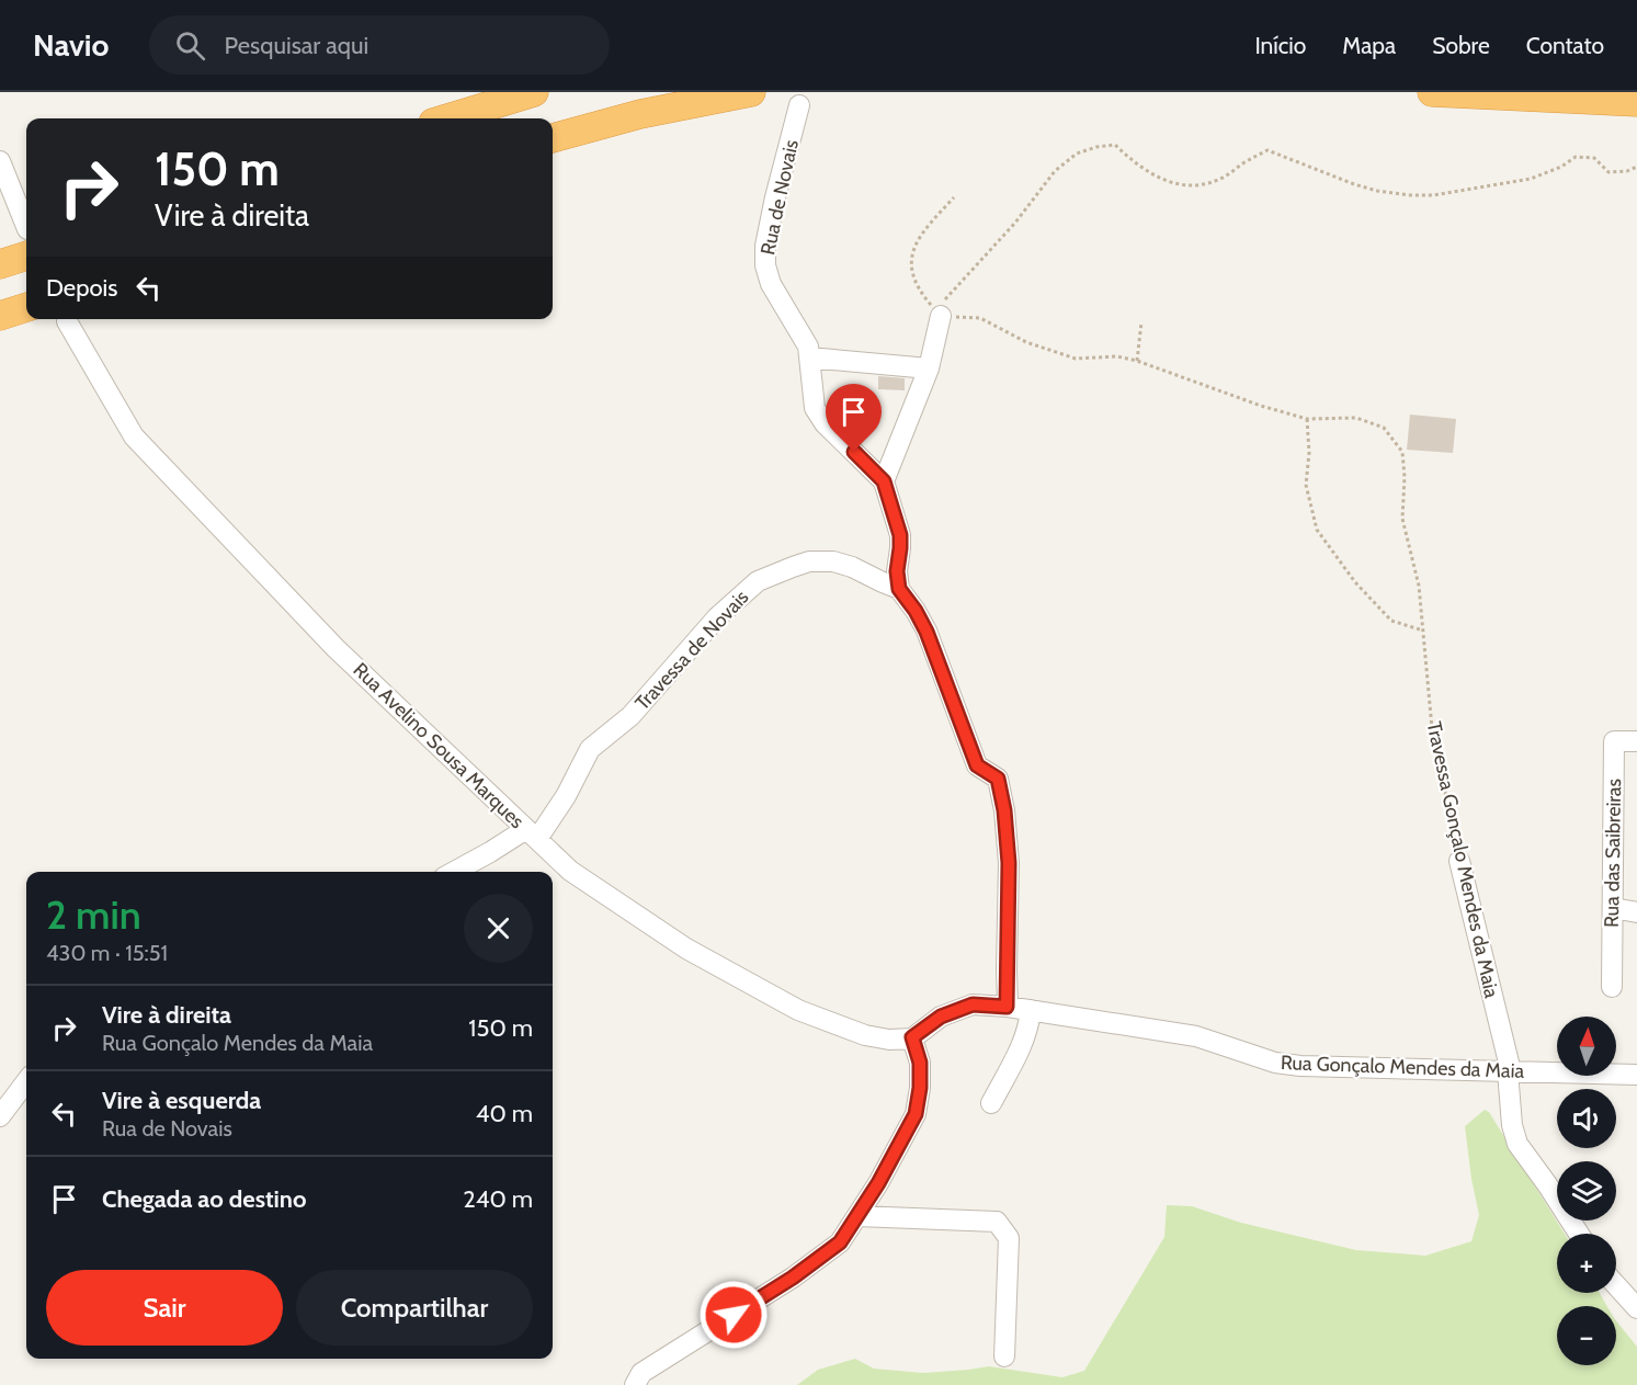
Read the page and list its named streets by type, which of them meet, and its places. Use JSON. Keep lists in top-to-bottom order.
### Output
{
  "streets": {
    "street": [
      "Rua de Novais",
      "Travessa de Novais",
      "Rua Avelino Sousa Marques",
      "Rua das Saibreiras",
      "Travessa Gonçalo Mendes da Maia",
      "Rua Gonçalo Mendes da Maia"
    ]
  },
  "crossings": [
    ["Rua de Novais", "Travessa de Novais"],
    ["Travessa de Novais", "Rua Avelino Sousa Marques"],
    ["Rua Avelino Sousa Marques", "Rua Gonçalo Mendes da Maia"],
    ["Travessa Gonçalo Mendes da Maia", "Rua Gonçalo Mendes da Maia"]
  ],
  "north": "top",
  "page": {
    "header": "Navio",
    "search": "Pesquisar aqui",
    "nav": [
      "Início",
      "Mapa",
      "Sobre",
      "Contato"
    ],
    "turn": ["150 m", "Vire à direita"],
    "then": "Depois",
    "heading": ["2 min", "430 m · 15:51"],
    "list": [
      {
        "name": "Vire à direita",
        "note": "Rua Gonçalo Mendes da Maia",
        "value": "150 m"
      },
      {
        "name": "Vire à esquerda",
        "note": "Rua de Novais",
        "value": "40 m"
      },
      {
        "name": "Chegada ao destino",
        "value": "240 m"
      }
    ],
    "map_buttons": ["+", "−"],
    "buttons": ["Sair", "Compartilhar"]
  }
}
